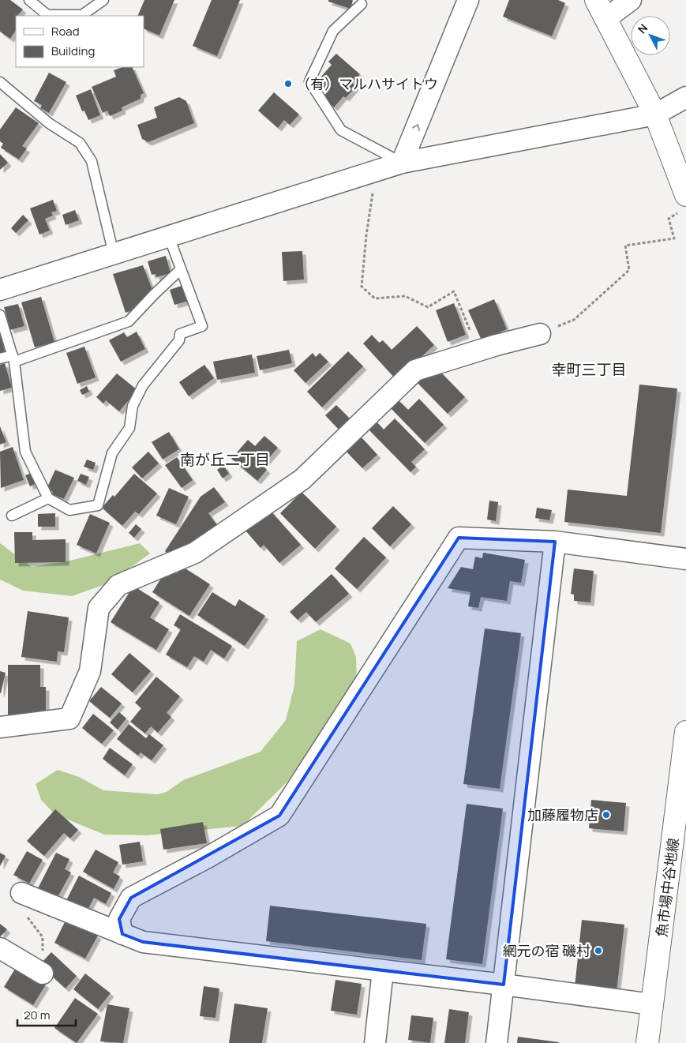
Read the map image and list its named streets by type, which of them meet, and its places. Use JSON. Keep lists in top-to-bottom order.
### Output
{
  "streets": {
    "street": ["魚市場中谷地線"]
  },
  "districts": ["幸町三丁目", "南が丘二丁目"],
  "places": ["（有）マルハサイトウ", "加藤履物店", "網元の宿 磯村"],
  "legend": ["Road", "Building"],
  "scale_bar": "20 m",
  "north": "top left"
}
